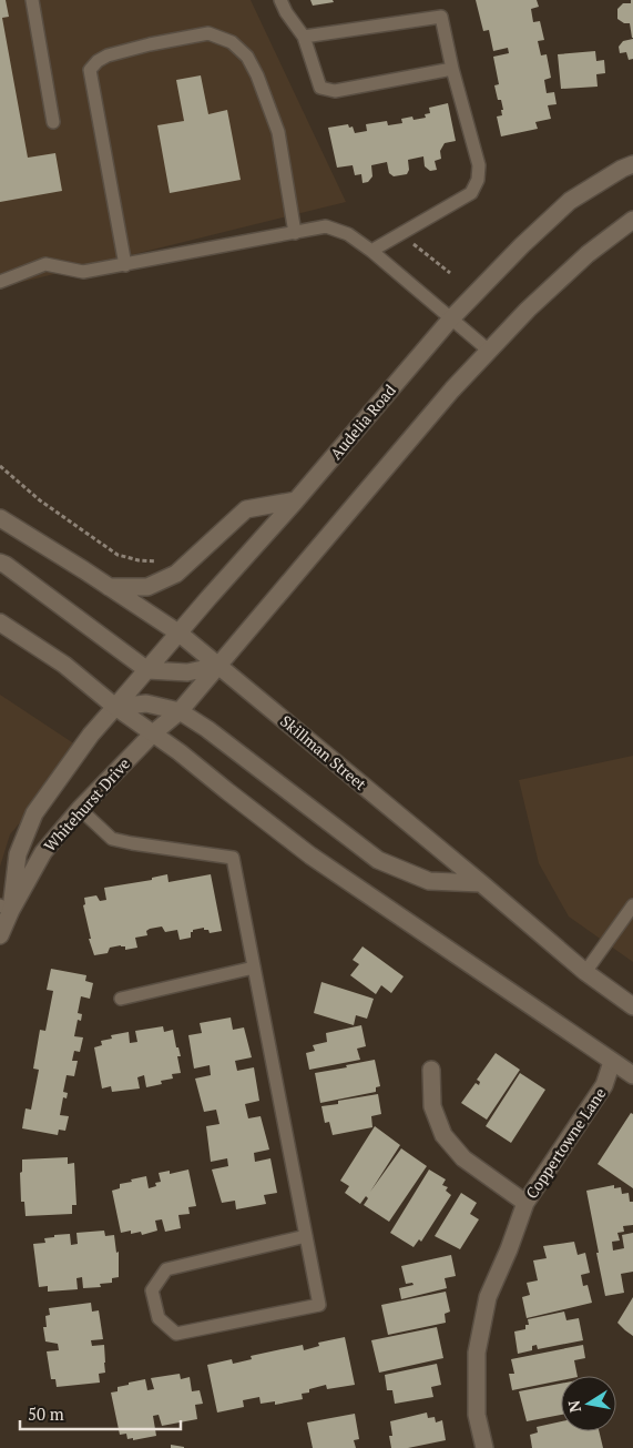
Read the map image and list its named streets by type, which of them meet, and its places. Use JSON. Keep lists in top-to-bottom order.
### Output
{
  "streets": {
    "main road": [
      "Audelia Road",
      "Skillman Street",
      "Whitehurst Drive",
      "Coppertowne Lane"
    ]
  },
  "crossings": [
    ["Audelia Road", "Skillman Street"],
    ["Audelia Road", "Whitehurst Drive"]
  ],
  "scale_bar": "50 m",
  "north": "left"
}
